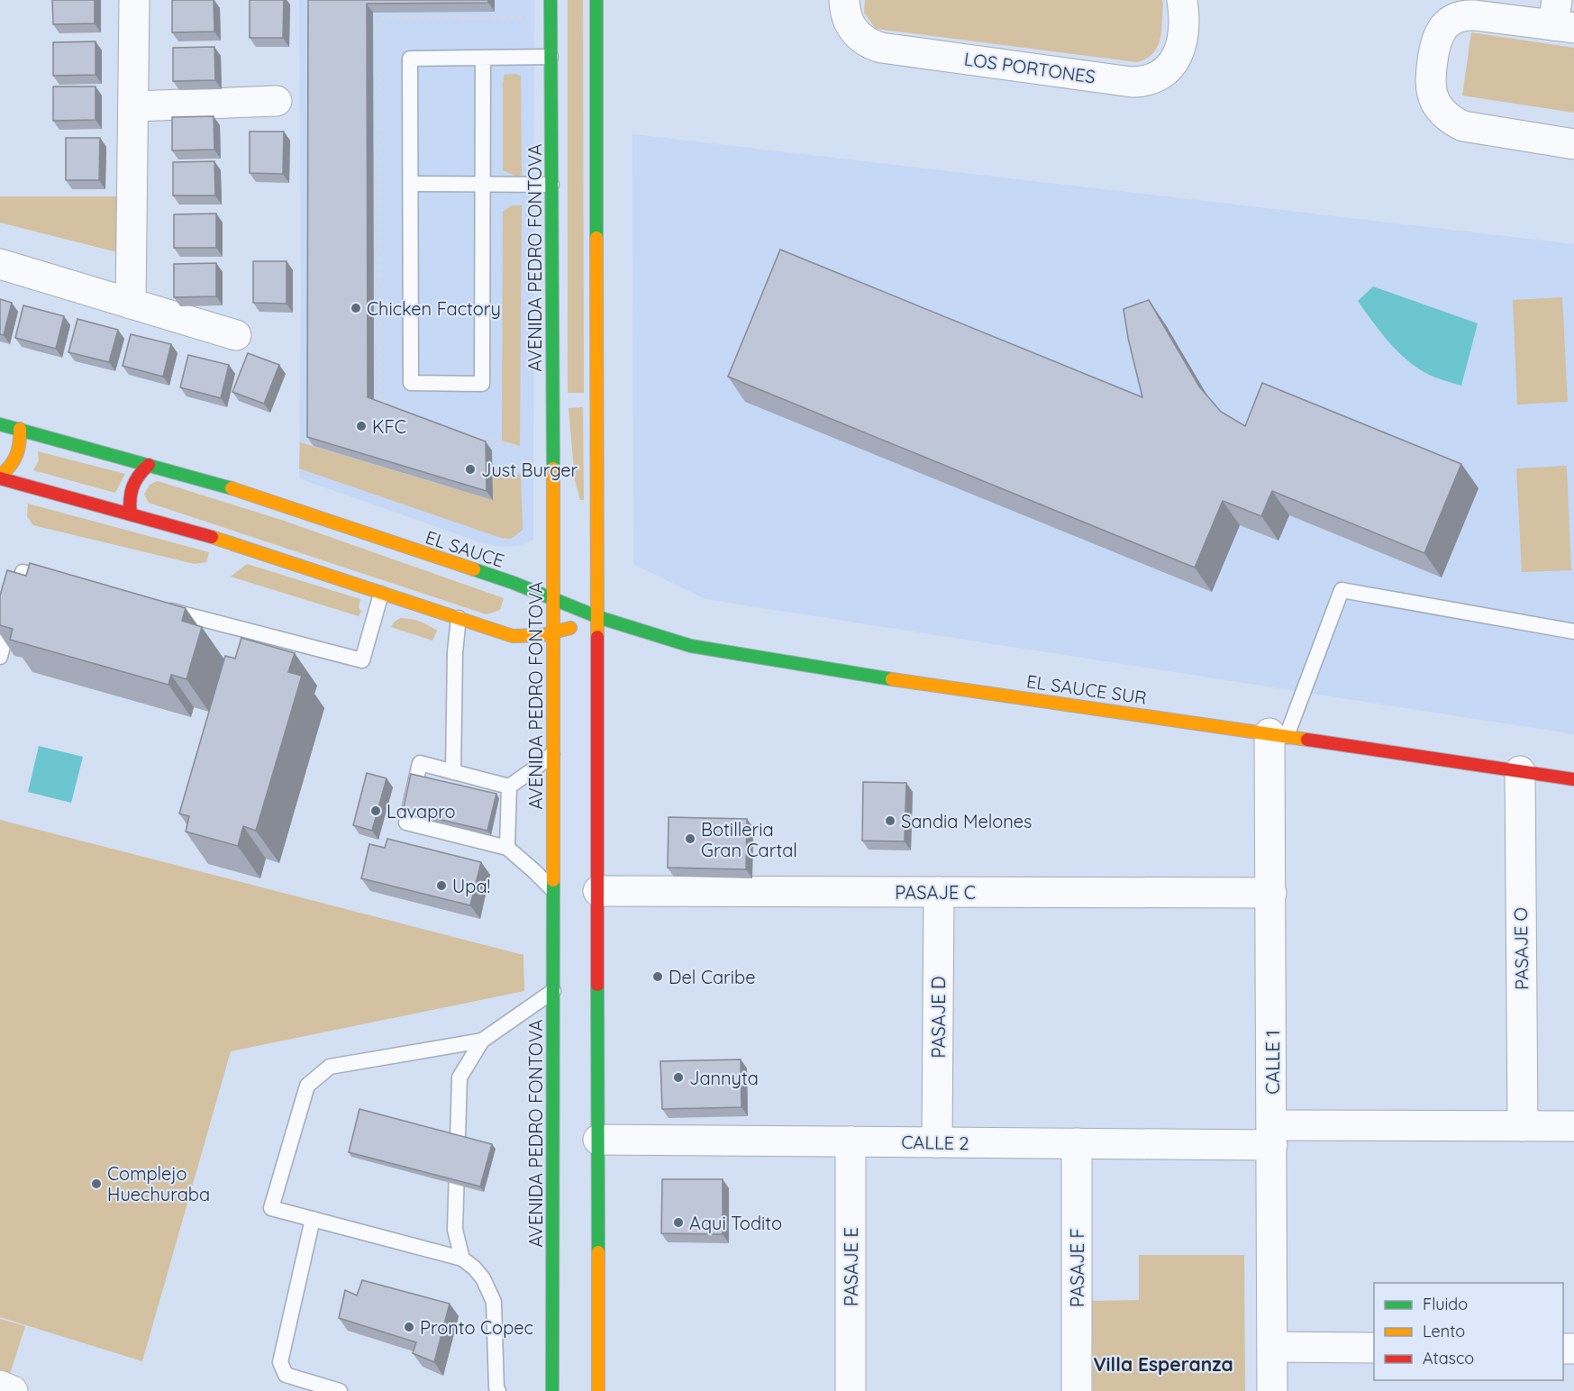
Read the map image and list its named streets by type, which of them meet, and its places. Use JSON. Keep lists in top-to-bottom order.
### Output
{
  "streets": {
    "street": [
      "LOS PORTONES",
      "AVENIDA PEDRO FONTOVA",
      "EL SAUCE",
      "EL SAUCE SUR",
      "PASAJE C",
      "PASAJE O",
      "PASAJE D",
      "CALLE 1",
      "CALLE 2",
      "PASAJE E",
      "PASAJE F"
    ]
  },
  "crossings": [
    ["AVENIDA PEDRO FONTOVA", "EL SAUCE"],
    ["EL SAUCE", "EL SAUCE SUR"],
    ["EL SAUCE SUR", "PASAJE O"],
    ["EL SAUCE SUR", "CALLE 1"],
    ["PASAJE C", "PASAJE D"],
    ["PASAJE C", "CALLE 1"],
    ["PASAJE D", "CALLE 2"],
    ["CALLE 1", "CALLE 2"],
    ["CALLE 2", "PASAJE E"],
    ["CALLE 2", "PASAJE F"]
  ],
  "districts": ["Villa Esperanza"],
  "places": [
    "Chicken Factory",
    "KFC",
    "Just Burger",
    "Lavapro",
    "Sandia Melones",
    "Botilleria Gran Cartal",
    "Upa!",
    "Del Caribe",
    "Jannyta",
    "Complejo Huechuraba",
    "Aqui Todito",
    "Pronto Copec"
  ],
  "legend": ["Fluido", "Lento", "Atasco"]
}
